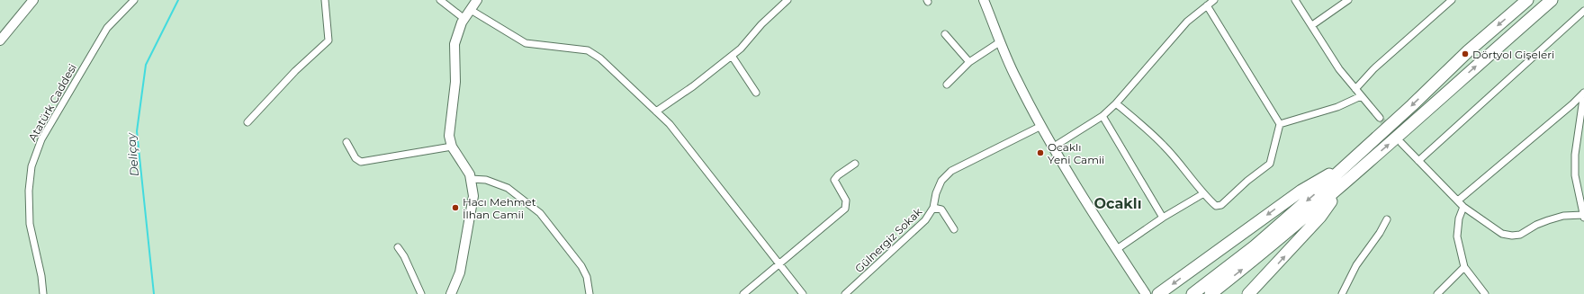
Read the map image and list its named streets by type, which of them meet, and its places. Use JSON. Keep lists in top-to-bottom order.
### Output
{
  "streets": {
    "street": ["Atatürk Caddesi", "Gülnergiz Sokak"]
  },
  "districts": ["Ocaklı"],
  "water": ["Deliçay"],
  "places": ["Dörtyol Gişeleri", "Ocaklı Yeni Camii", "Hacı Mehmet İlhan Camii"]
}
